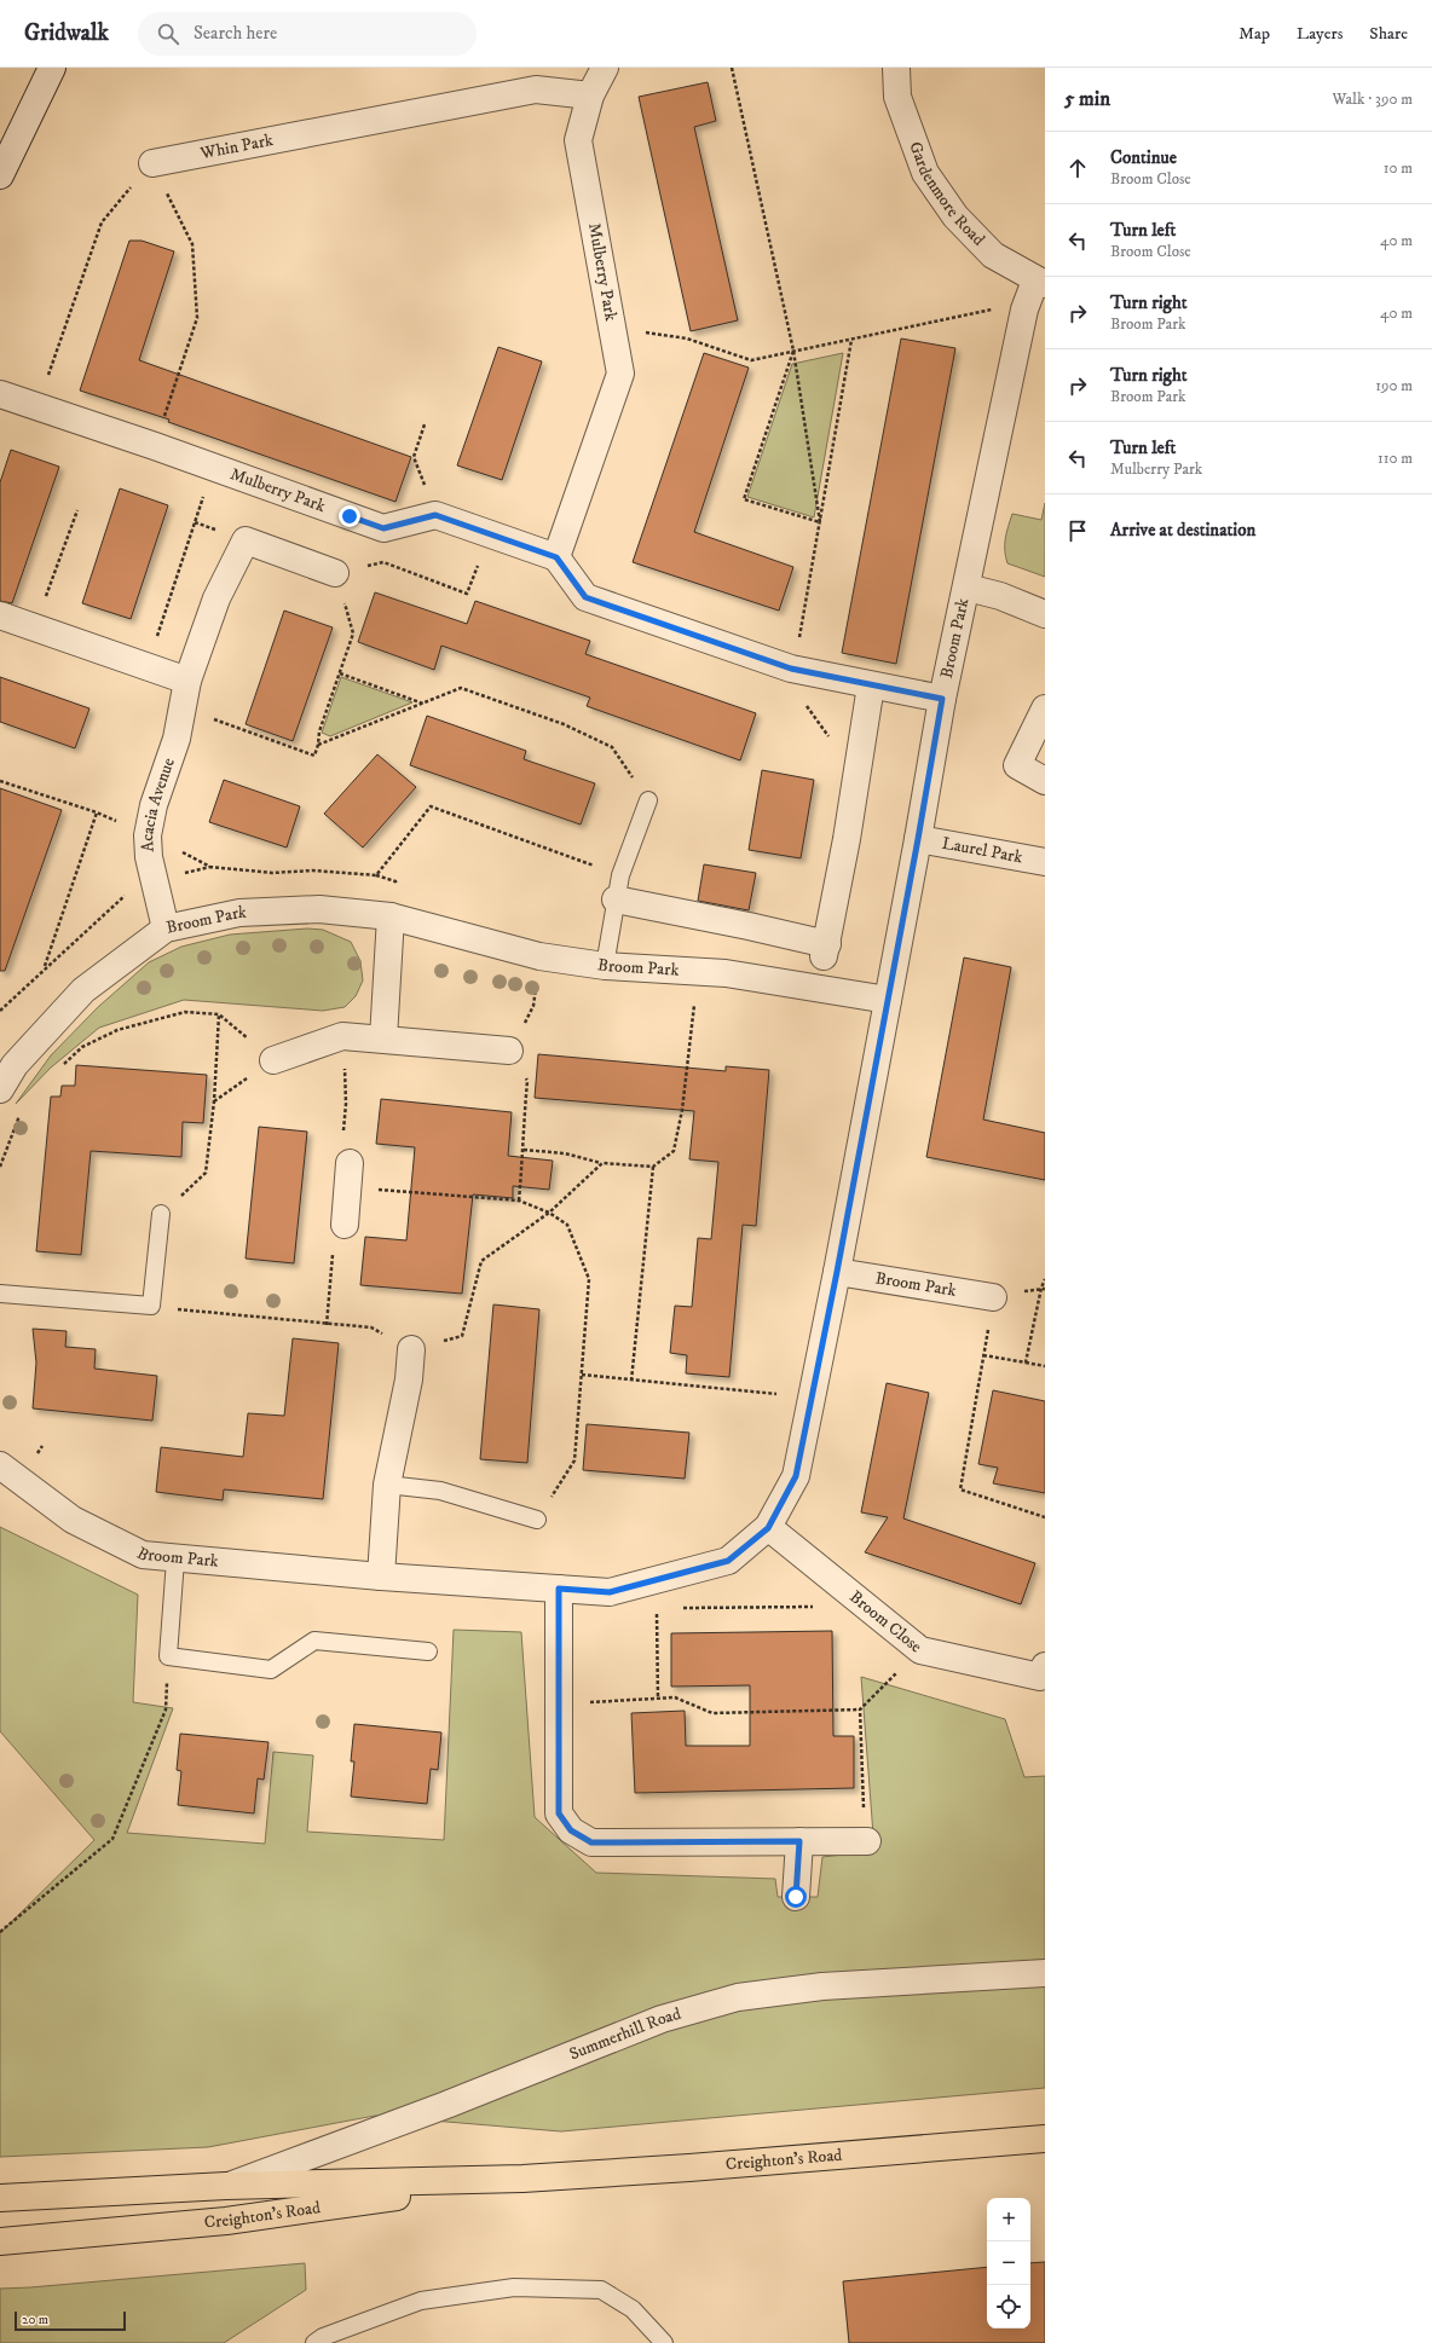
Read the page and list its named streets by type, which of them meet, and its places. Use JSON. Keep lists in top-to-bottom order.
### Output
{
  "streets": {
    "highway": ["Creighton's Road"],
    "street": [
      "Whin Park",
      "Gardenmore Road",
      "Mulberry Park",
      "Broom Park",
      "Acacia Avenue",
      "Laurel Park",
      "Broom Close",
      "Summerhill Road"
    ]
  },
  "crossings": [
    ["Whin Park", "Mulberry Park"],
    ["Gardenmore Road", "Broom Park"],
    ["Broom Park", "Acacia Avenue"],
    ["Broom Park", "Laurel Park"],
    ["Broom Park", "Broom Close"],
    ["Summerhill Road", "Creighton's Road"]
  ],
  "scale_bar": "20 m",
  "page": {
    "header": "Gridwalk",
    "search": "Search here",
    "nav": ["Map", "Layers", "Share"],
    "heading": ["5 min", "Walk · 390 m"],
    "list": [
      ["Continue", "Broom Close", "10 m"],
      ["Turn left", "Broom Close", "40 m"],
      ["Turn right", "Broom Park", "40 m"],
      ["Turn right", "Broom Park", "190 m"],
      ["Turn left", "Mulberry Park", "110 m"],
      "Arrive at destination"
    ],
    "map_buttons": ["+", "−"],
    "scale": "20 m"
  }
}
